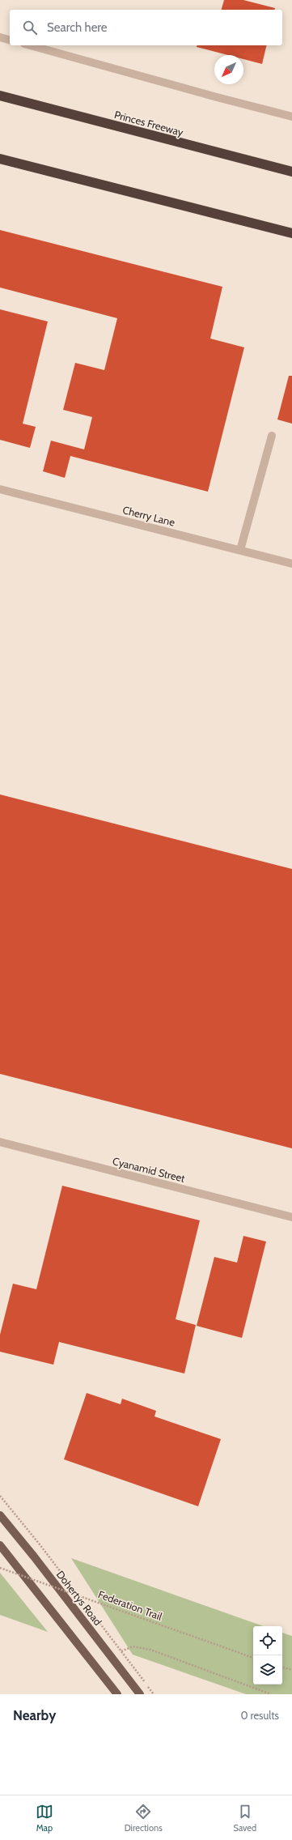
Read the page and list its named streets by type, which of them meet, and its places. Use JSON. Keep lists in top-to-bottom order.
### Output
{
  "streets": {
    "highway": ["Princes Freeway"],
    "main road": ["Dohertys Road"],
    "street": ["Cherry Lane", "Cyanamid Street"],
    "path": ["Federation Trail"]
  },
  "north": "bottom left",
  "page": {
    "search": "Search here",
    "heading": ["Nearby", "0 results"],
    "nav": ["Map", "Directions", "Saved"]
  }
}
